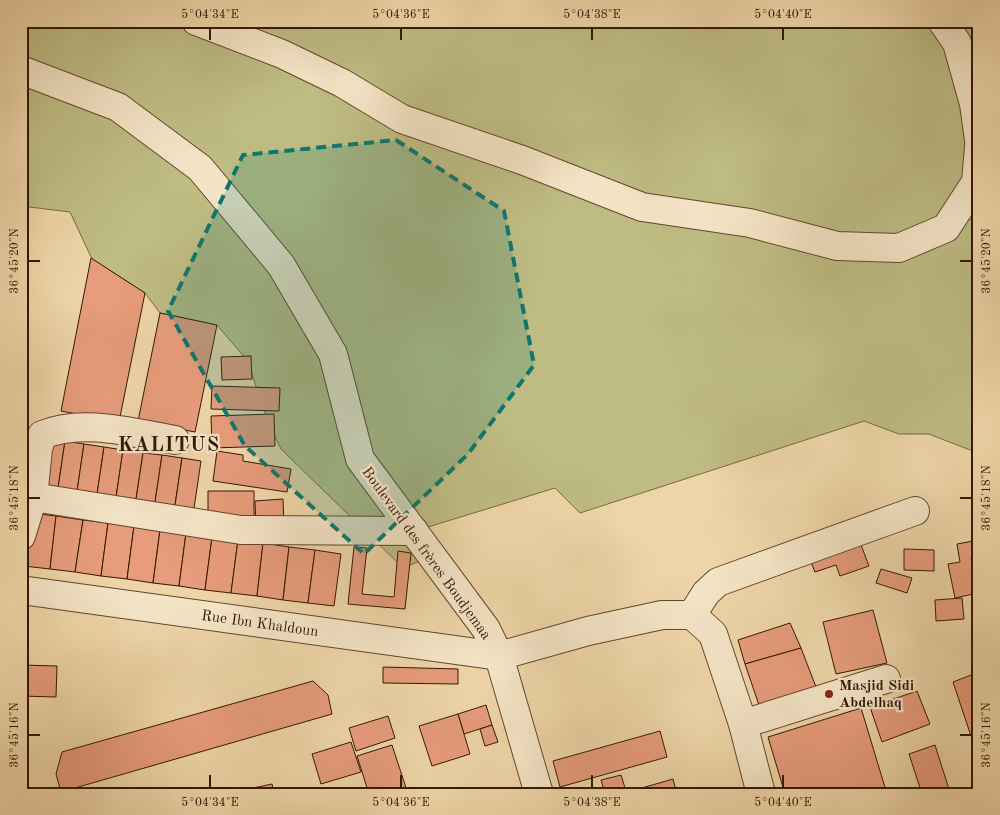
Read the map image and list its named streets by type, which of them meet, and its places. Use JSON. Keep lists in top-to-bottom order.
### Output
{
  "streets": {
    "street": ["Boulevard des frères Boudjemaa", "Rue Ibn Khaldoun"]
  },
  "crossings": [
    ["Boulevard des frères Boudjemaa", "Rue Ibn Khaldoun"]
  ],
  "districts": ["KALITUS"],
  "places": ["Masjid Sidi Abdelhaq"],
  "coordinates": [
    "5°04'34\"E",
    "5°04'36\"E",
    "5°04'38\"E",
    "5°04'40\"E",
    "36°45'20\"N",
    "36°45'18\"N",
    "36°45'16\"N"
  ]
}
